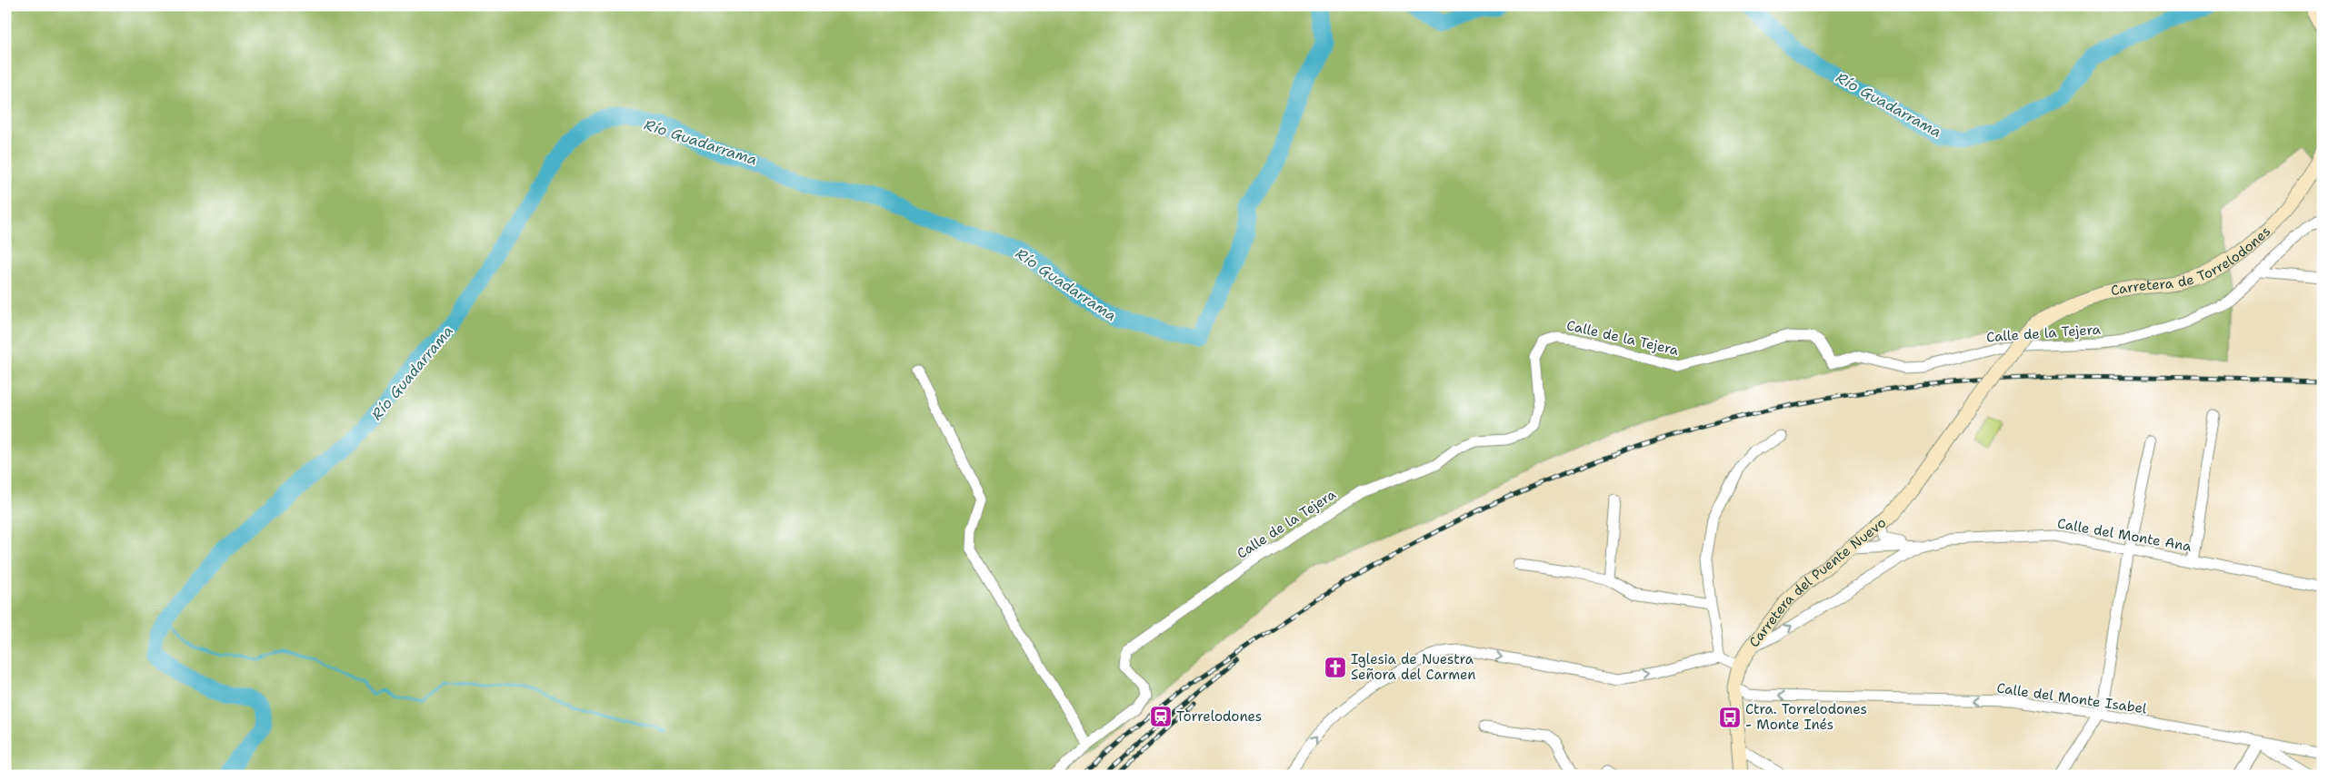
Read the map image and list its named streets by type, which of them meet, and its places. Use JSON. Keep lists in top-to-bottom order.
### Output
{
  "streets": {
    "main road": ["Carretera de Torrelodones", "Carretera del Puente Nuevo"],
    "street": ["Calle de la Tejera", "Calle del Monte Ana", "Calle del Monte Isabel"]
  },
  "crossings": [
    ["Carretera de Torrelodones", "Carretera del Puente Nuevo"],
    ["Calle del Monte Ana", "Carretera del Puente Nuevo"],
    ["Carretera del Puente Nuevo", "Calle del Monte Isabel"]
  ],
  "one_way": ["Calle del Monte Isabel"],
  "water": ["Río Guadarrama"],
  "places": {
    "church": ["Iglesia de Nuestra Señora del Carmen"],
    "station": ["Torrelodones"],
    "bus stop": ["Ctra. Torrelodones - Monte Inés"]
  }
}
